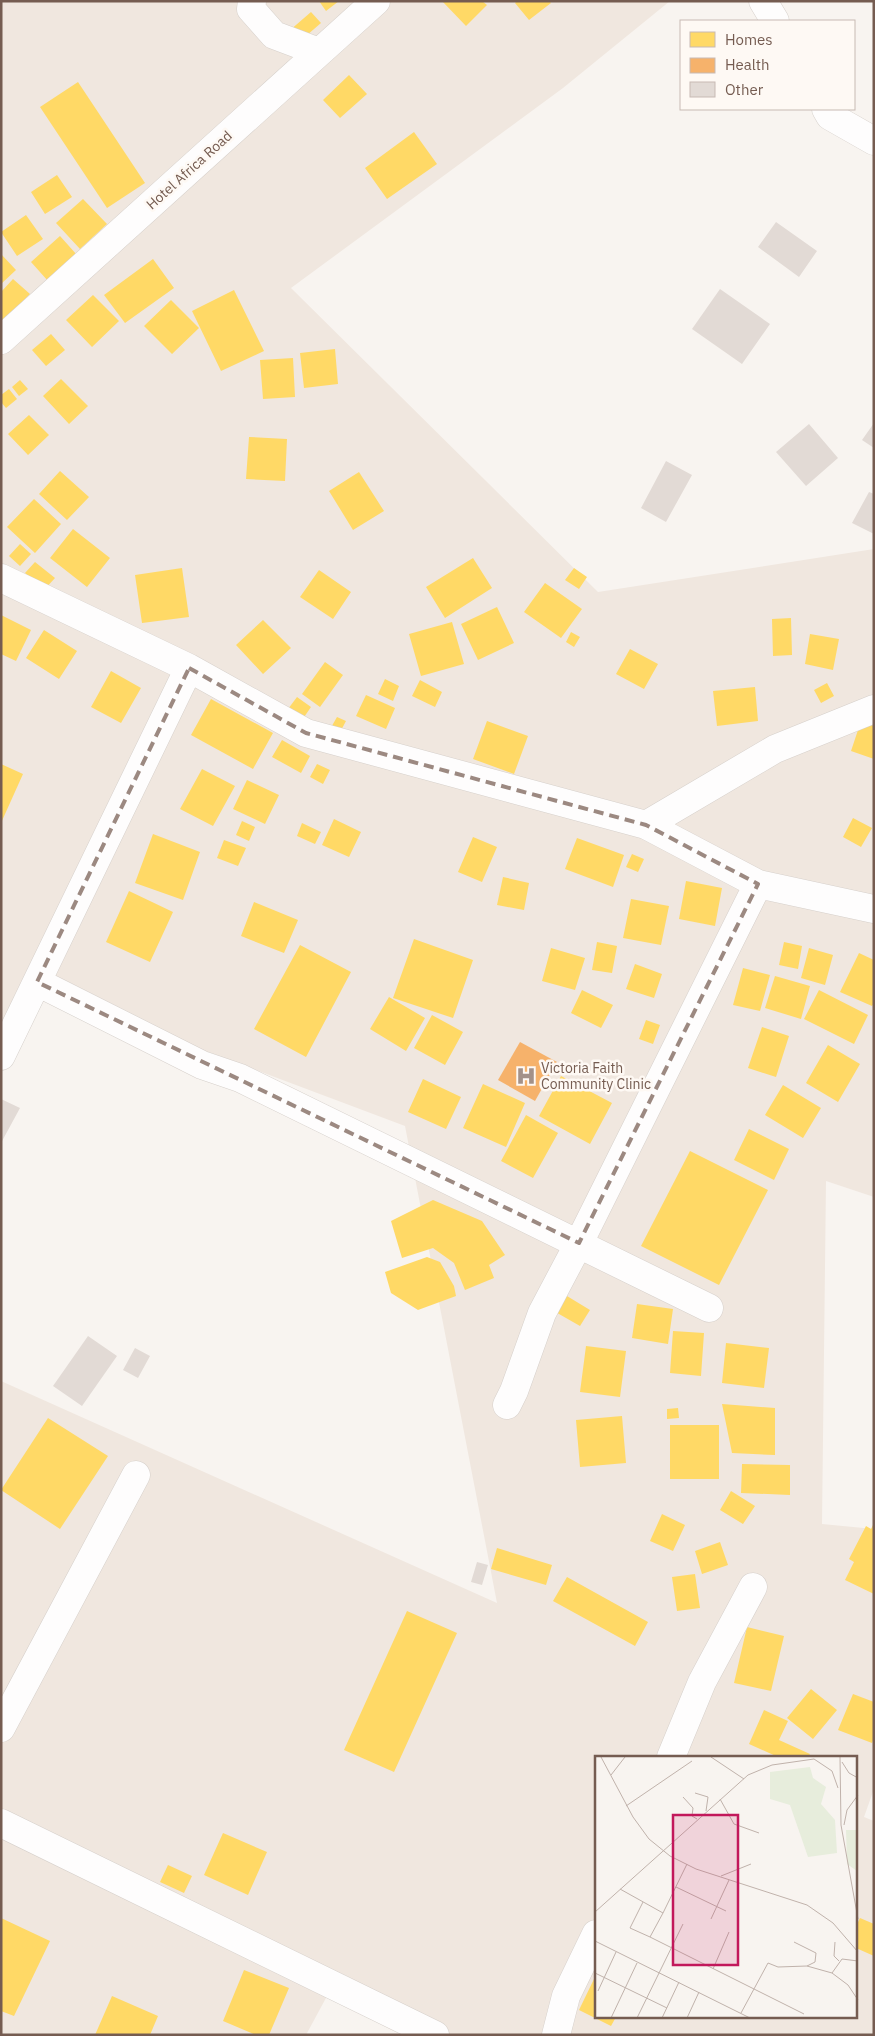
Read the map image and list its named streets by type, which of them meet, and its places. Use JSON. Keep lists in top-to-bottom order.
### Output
{
  "streets": {
    "street": ["Hotel Africa Road"]
  },
  "places": {
    "hospital": ["Victoria Faith Community Clinic"]
  },
  "legend": ["Homes", "Health", "Other"]
}
